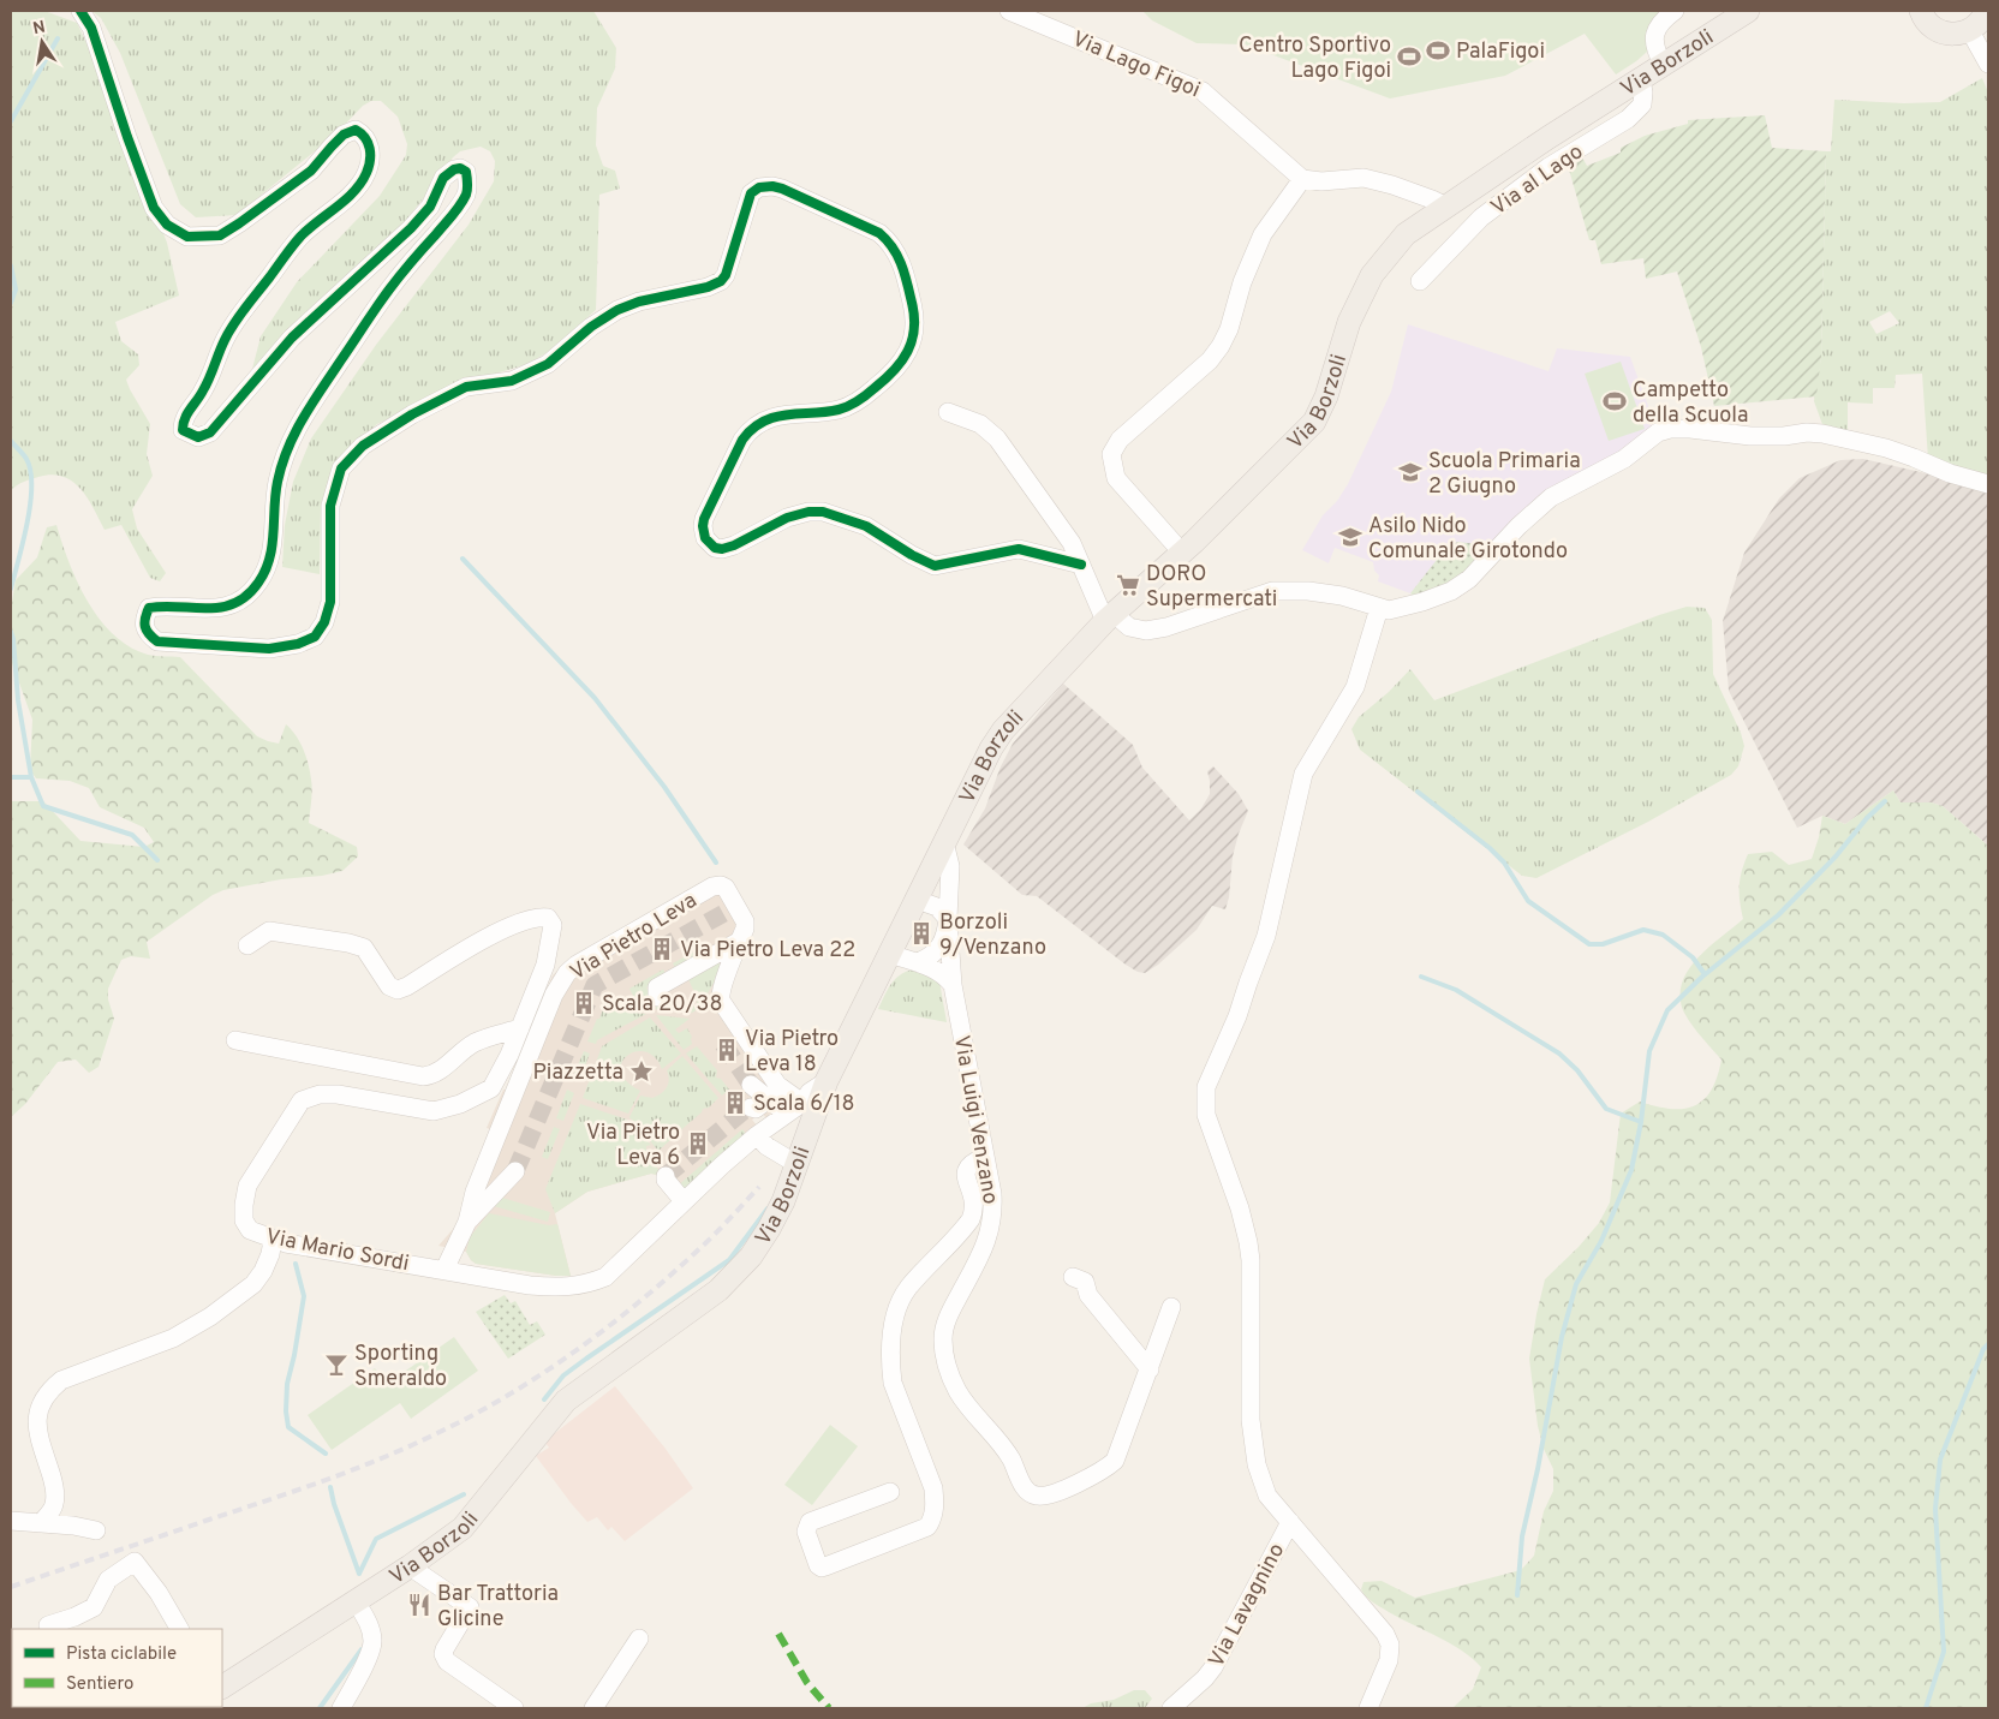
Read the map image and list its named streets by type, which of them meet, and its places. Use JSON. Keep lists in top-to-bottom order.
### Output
{
  "streets": {
    "main road": ["Via Borzoli"],
    "street": [
      "Via Lago Figoi",
      "Via al Lago",
      "Via Pietro Leva",
      "Via Luigi Venzano",
      "Via Mario Sordi",
      "Via Lavagnino"
    ]
  },
  "crossings": [
    ["Via Borzoli", "Via al Lago"],
    ["Via Borzoli", "Via Luigi Venzano"],
    ["Via Borzoli", "Via Mario Sordi"],
    ["Via Pietro Leva", "Via Mario Sordi"]
  ],
  "places": {
    "sports": ["PalaFigoi", "Centro Sportivo Lago Figoi", "Campetto della Scuola"],
    "school or university": ["Scuola Primaria 2 Giugno", "Asilo Nido Comunale Girotondo"],
    "supermarket": ["DORO Supermercati"],
    "building": [
      "Borzoli 9/Venzano",
      "Via Pietro Leva 22",
      "Scala 20/38",
      "Via Pietro Leva 18",
      "Scala 6/18",
      "Via Pietro Leva 6"
    ],
    "place": ["Piazzetta"],
    "bar": ["Sporting Smeraldo"],
    "restaurant": ["Bar Trattoria Glicine"]
  },
  "legend": ["Pista ciclabile", "Sentiero"],
  "north": "top"
}
